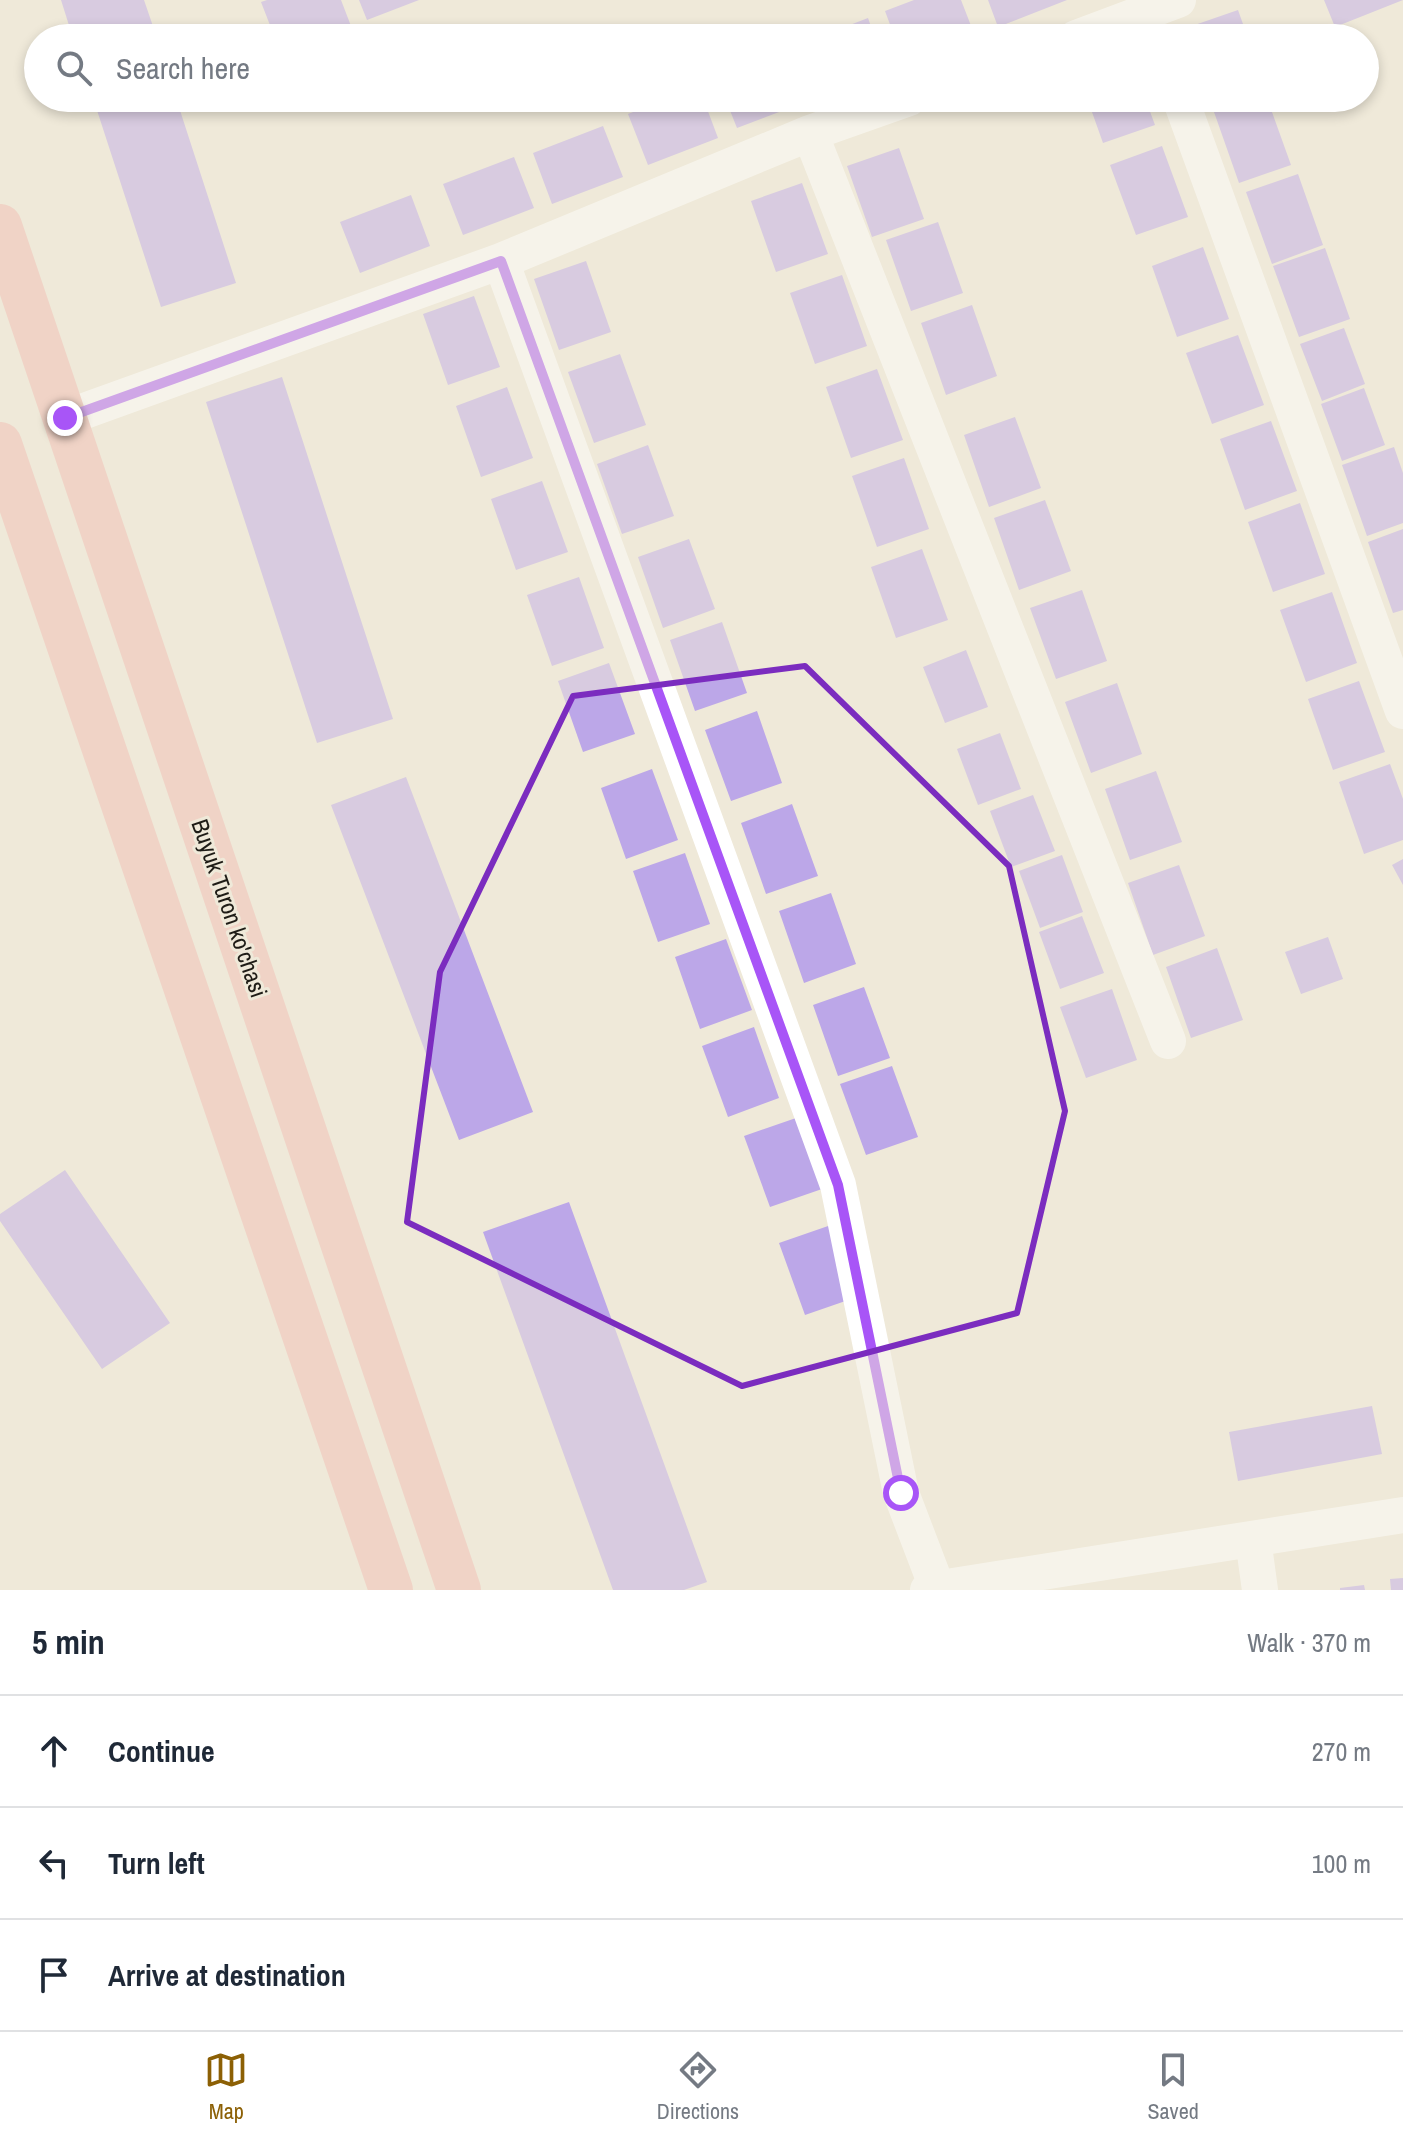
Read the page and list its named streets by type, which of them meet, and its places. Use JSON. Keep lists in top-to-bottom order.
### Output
{
  "streets": {
    "main road": ["Buyuk Turon ko'chasi"]
  },
  "page": {
    "search": "Search here",
    "heading": ["5 min", "Walk · 370 m"],
    "list": [
      ["Continue", "270 m"],
      ["Turn left", "100 m"],
      "Arrive at destination"
    ],
    "nav": ["Map", "Directions", "Saved"]
  }
}
